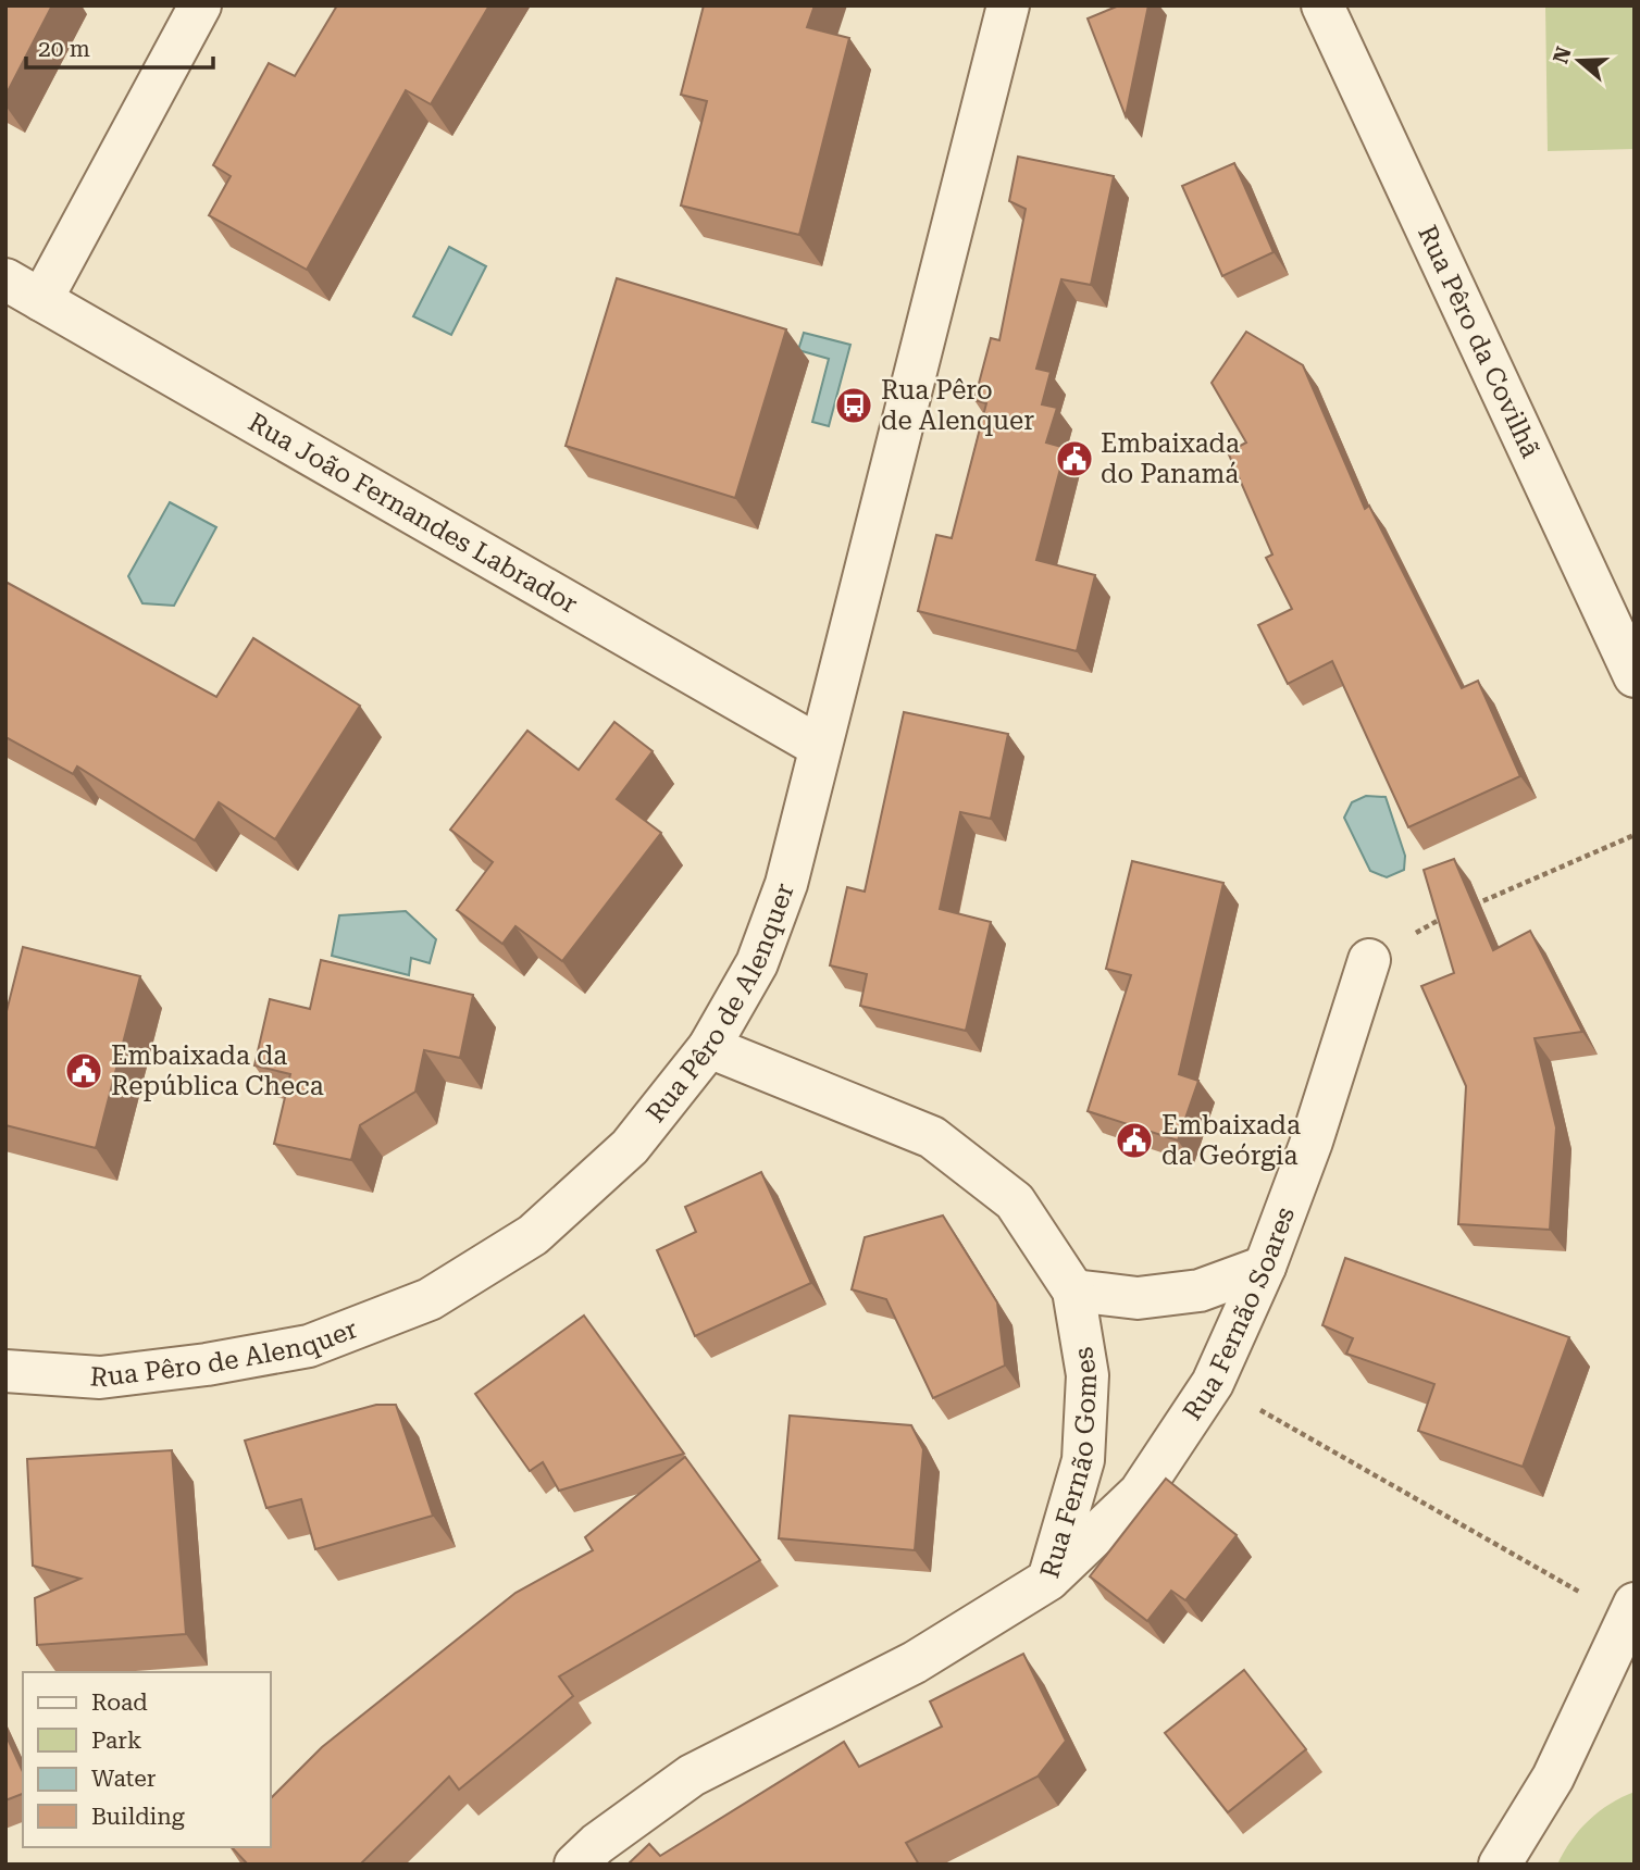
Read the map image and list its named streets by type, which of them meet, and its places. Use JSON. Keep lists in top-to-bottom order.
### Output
{
  "streets": {
    "street": [
      "Rua Pêro da Covilhã",
      "Rua João Fernandes Labrador",
      "Rua Pêro de Alenquer",
      "Rua Fernão Soares",
      "Rua Fernão Gomes"
    ]
  },
  "crossings": [
    ["Rua João Fernandes Labrador", "Rua Pêro de Alenquer"],
    ["Rua Pêro de Alenquer", "Rua Fernão Gomes"],
    ["Rua Fernão Soares", "Rua Fernão Gomes"]
  ],
  "places": {
    "bus stop": ["Rua Pêro de Alenquer"],
    "public building": ["Embaixada do Panamá", "Embaixada da República Checa", "Embaixada da Geórgia"]
  },
  "legend": [
    "Road",
    "Park",
    "Water",
    "Building"
  ],
  "scale_bar": "20 m",
  "north": "left"
}
